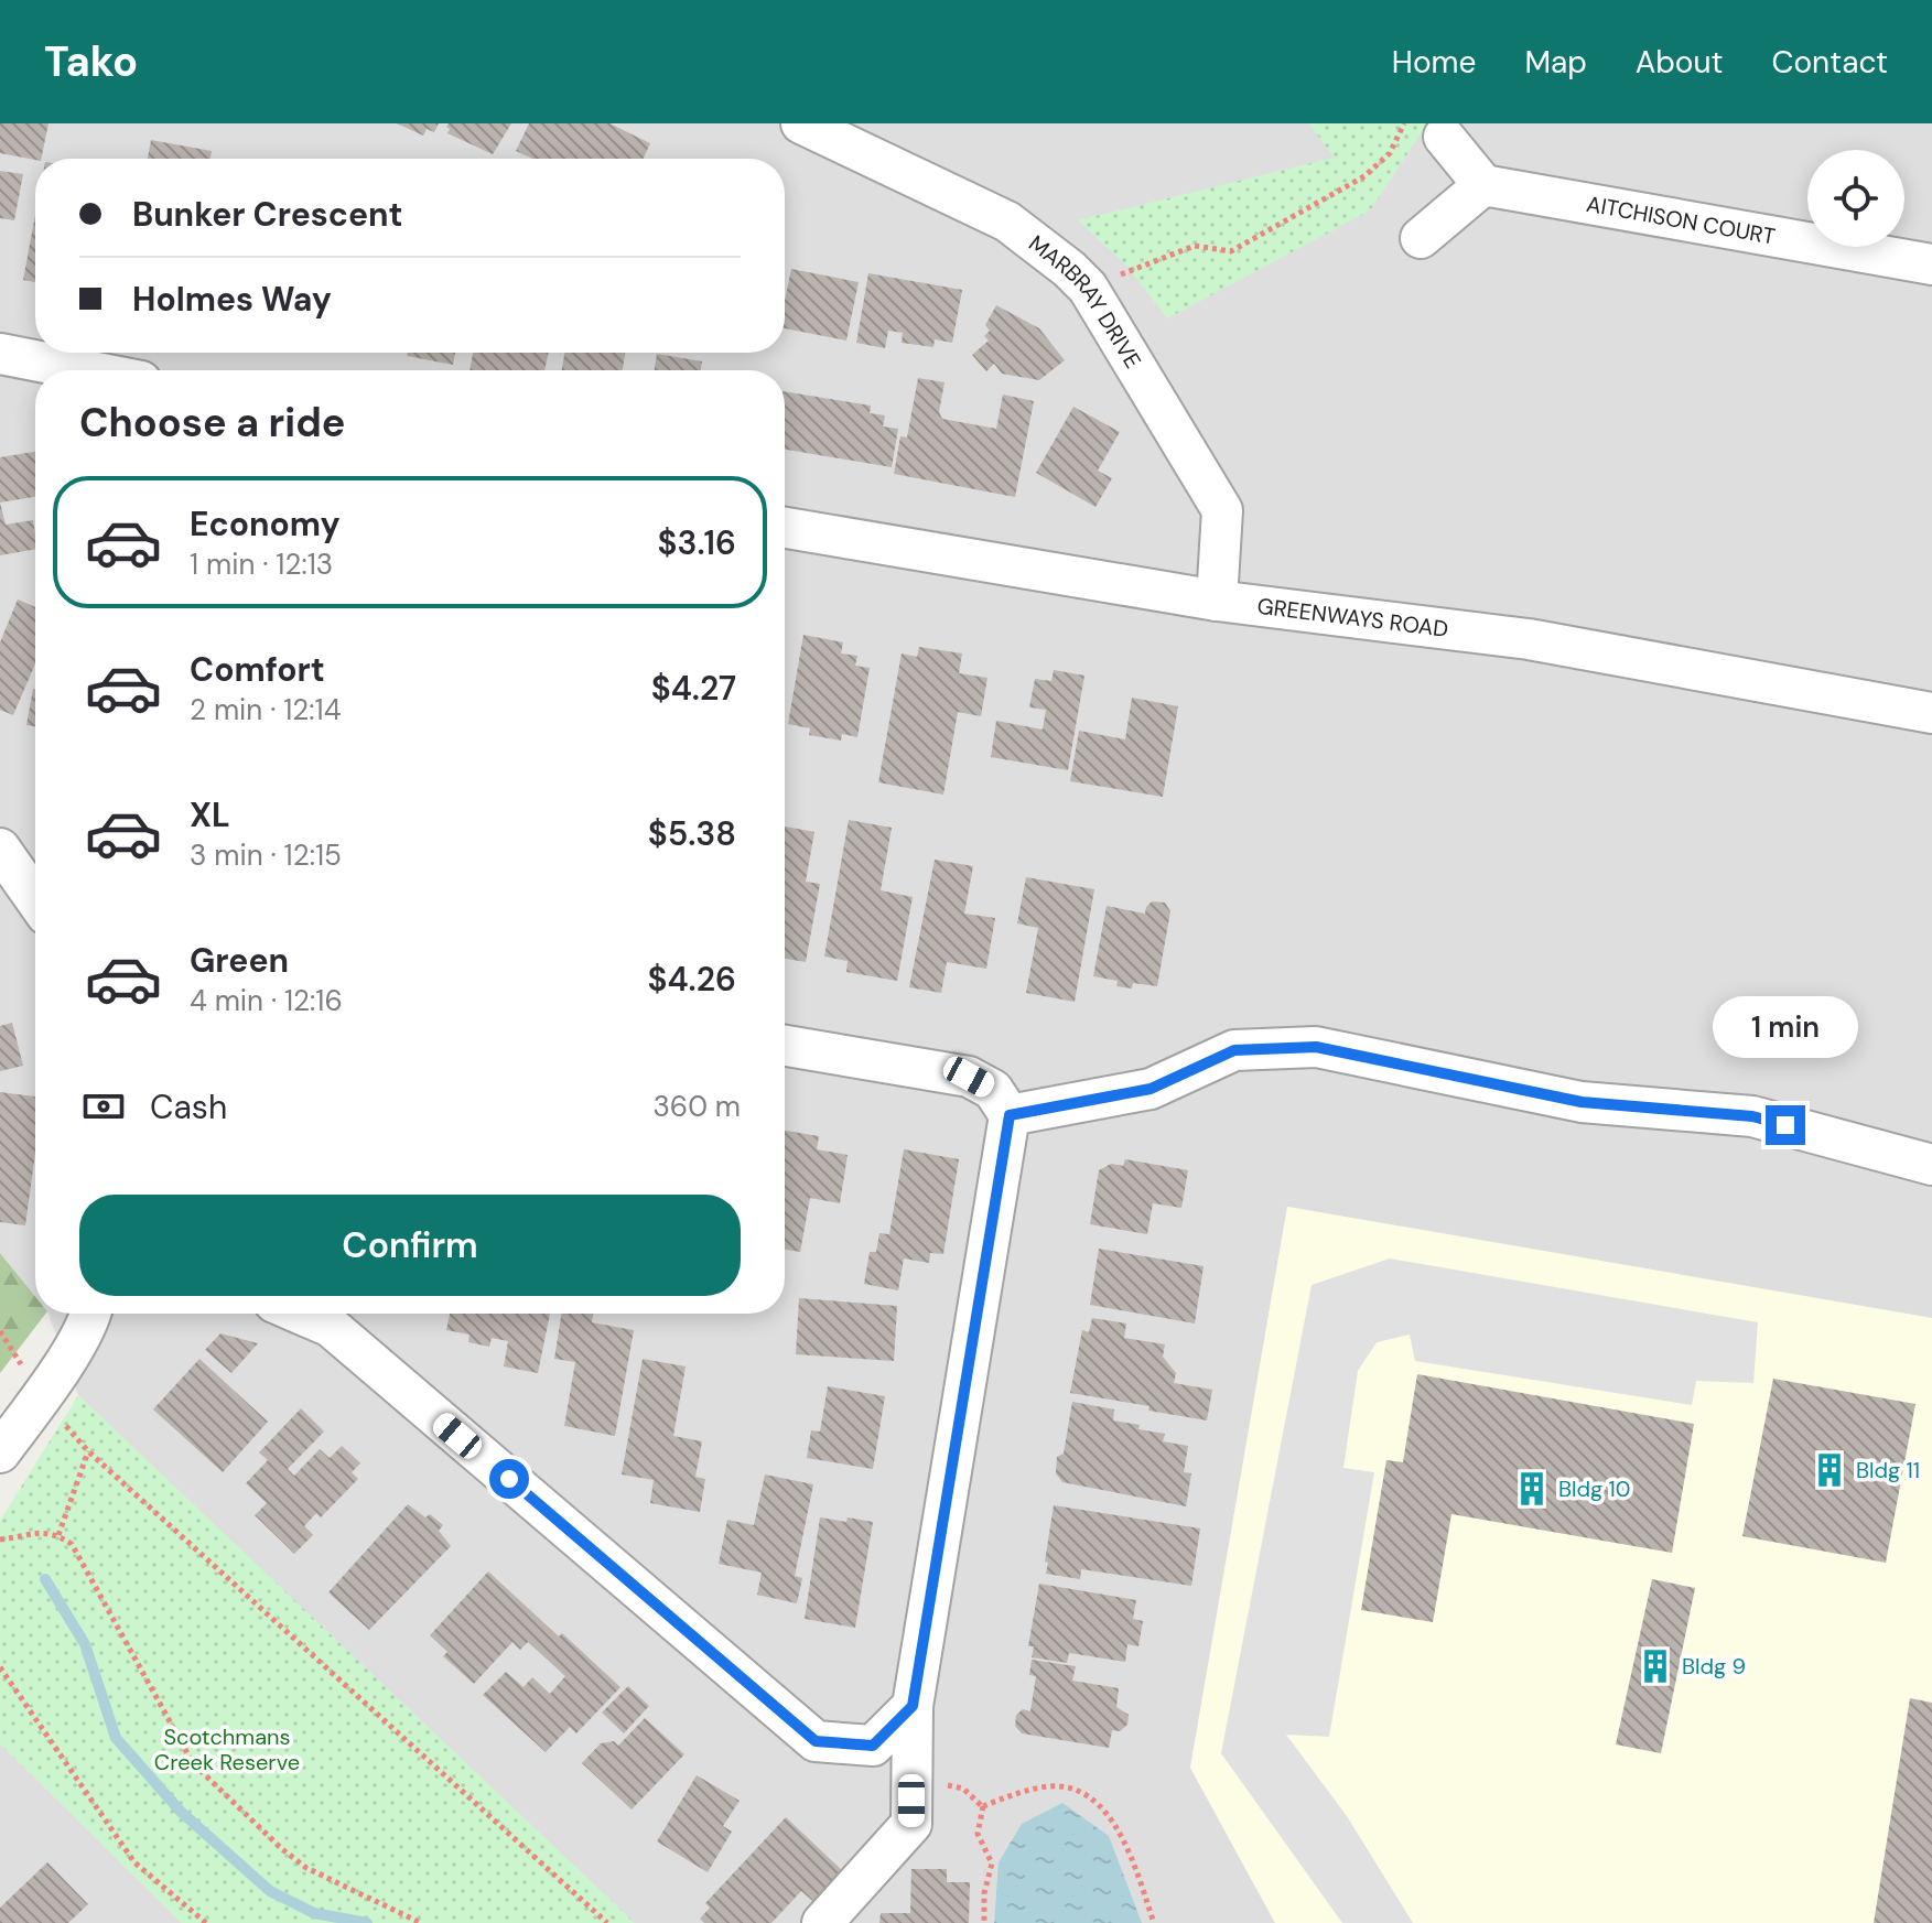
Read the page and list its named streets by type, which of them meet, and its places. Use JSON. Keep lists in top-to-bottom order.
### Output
{
  "streets": {
    "street": ["AITCHISON COURT", "MARBRAY DRIVE", "GREENWAYS ROAD"]
  },
  "crossings": [
    ["MARBRAY DRIVE", "GREENWAYS ROAD"]
  ],
  "parks": ["Scotchmans Creek Reserve"],
  "places": {
    "building": ["Bldg 11", "Bldg 10", "Bldg 9"]
  },
  "page": {
    "header": "Tako",
    "nav": [
      "Home",
      "Map",
      "About",
      "Contact"
    ],
    "banner": ["Bunker Crescent", "Holmes Way"],
    "heading": "Choose a ride",
    "list": [
      {
        "name": "Economy",
        "note": "1 min · 12:13",
        "value": "$3.16"
      },
      {
        "name": "Comfort",
        "note": "2 min · 12:14",
        "value": "$4.27"
      },
      {
        "name": "XL",
        "note": "3 min · 12:15",
        "value": "$5.38"
      },
      {
        "name": "Green",
        "note": "4 min · 12:16",
        "value": "$4.26"
      }
    ],
    "bubble": "1 min",
    "pay": ["Cash", "360 m"],
    "buttons": "Confirm"
  }
}
